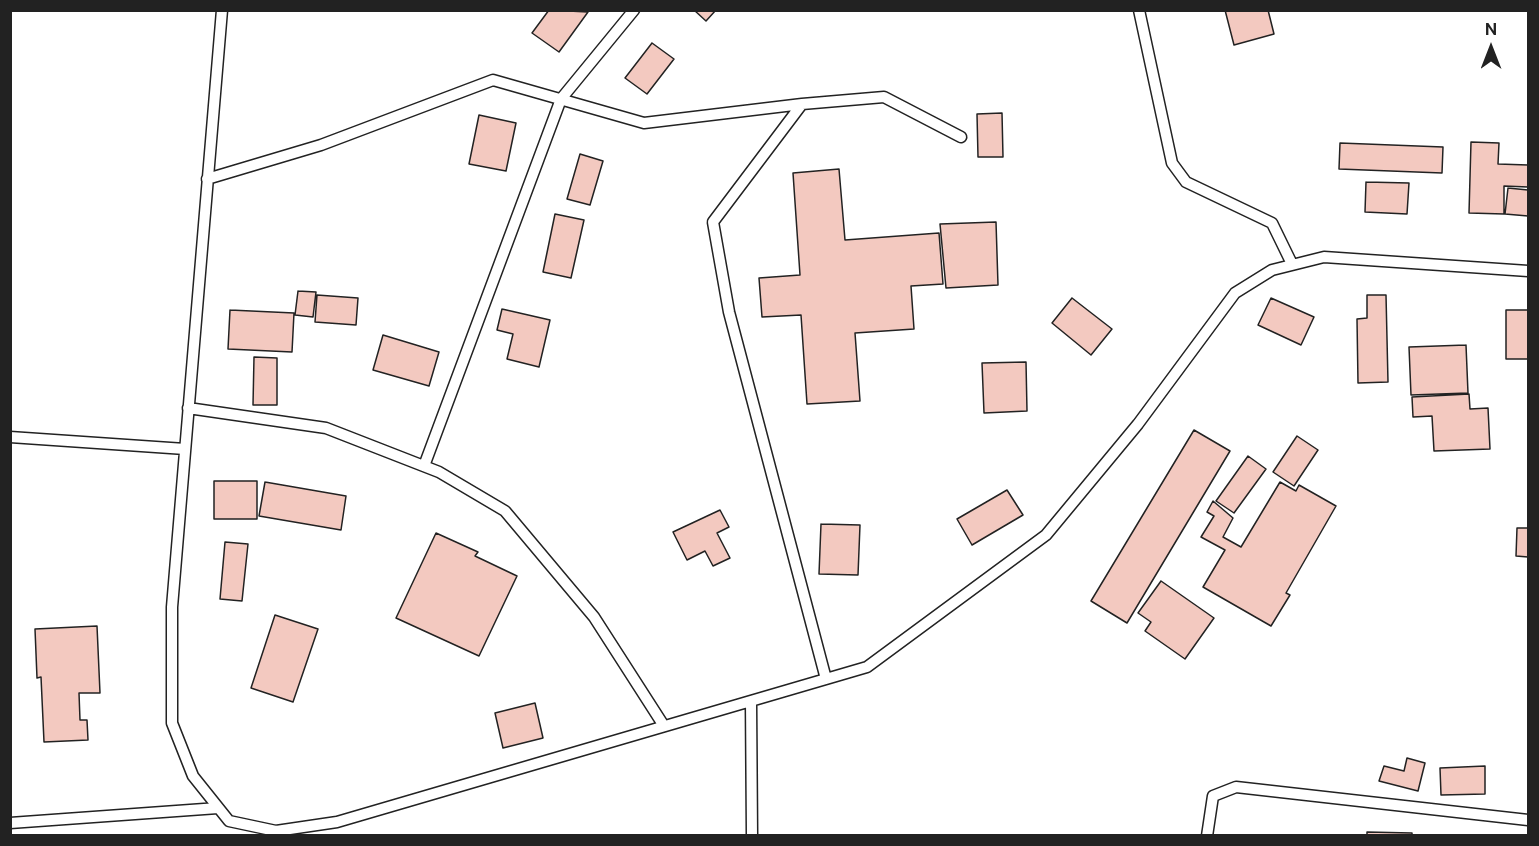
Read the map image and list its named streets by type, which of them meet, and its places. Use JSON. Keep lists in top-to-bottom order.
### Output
{
  "north": "top"
}
